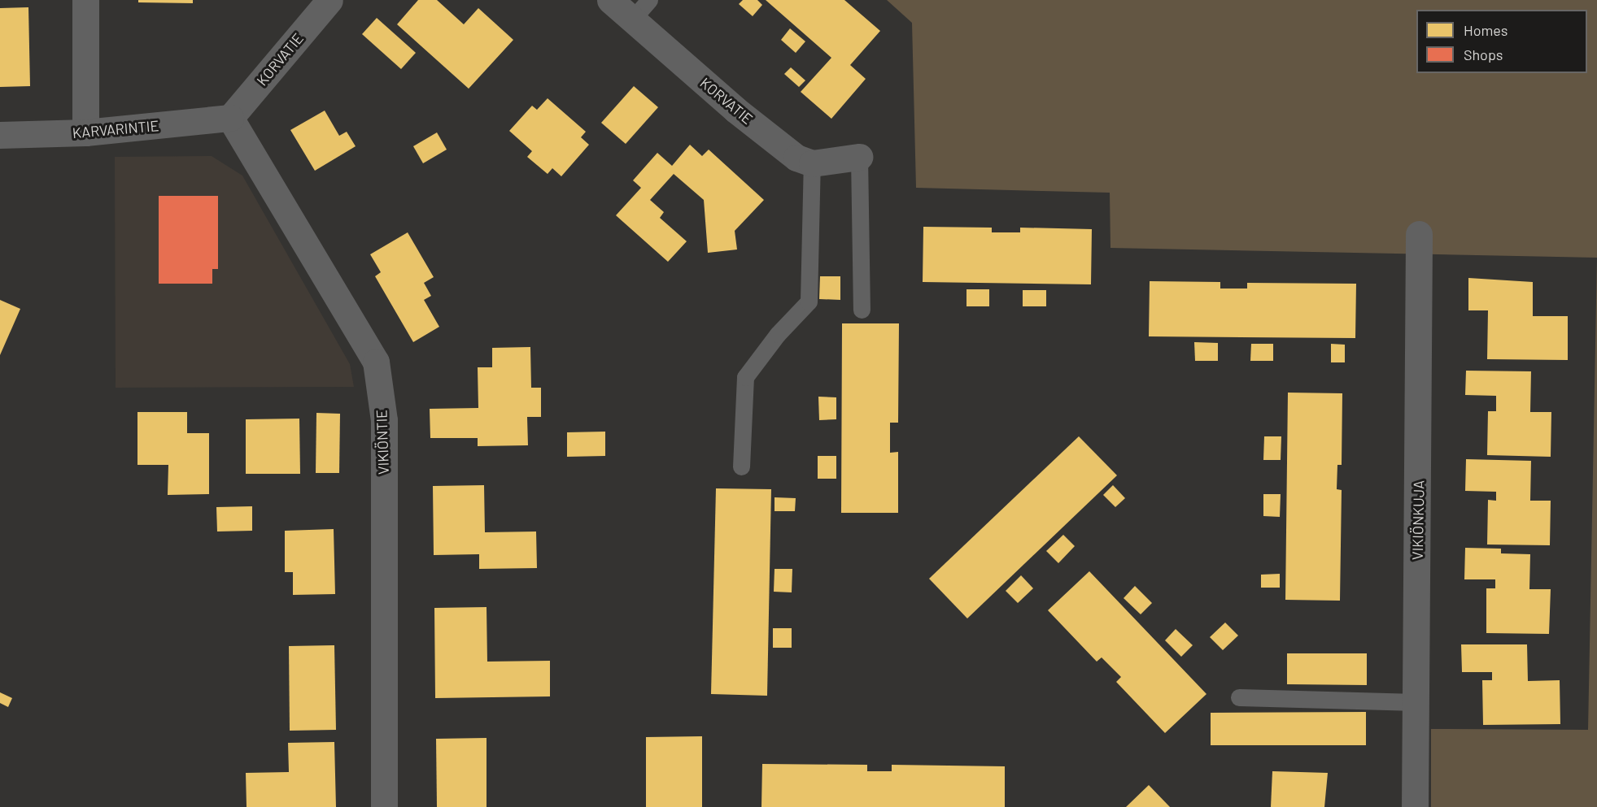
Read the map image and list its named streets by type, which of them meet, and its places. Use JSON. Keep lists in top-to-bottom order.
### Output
{
  "streets": {
    "street": [
      "KORVATIE",
      "KARVARINTIE",
      "VIKIÖNTIE",
      "VIKIÖNKUJA"
    ]
  },
  "crossings": [
    ["KORVATIE", "KARVARINTIE"],
    ["KORVATIE", "VIKIÖNTIE"],
    ["KARVARINTIE", "VIKIÖNTIE"]
  ],
  "legend": ["Homes", "Shops"]
}
